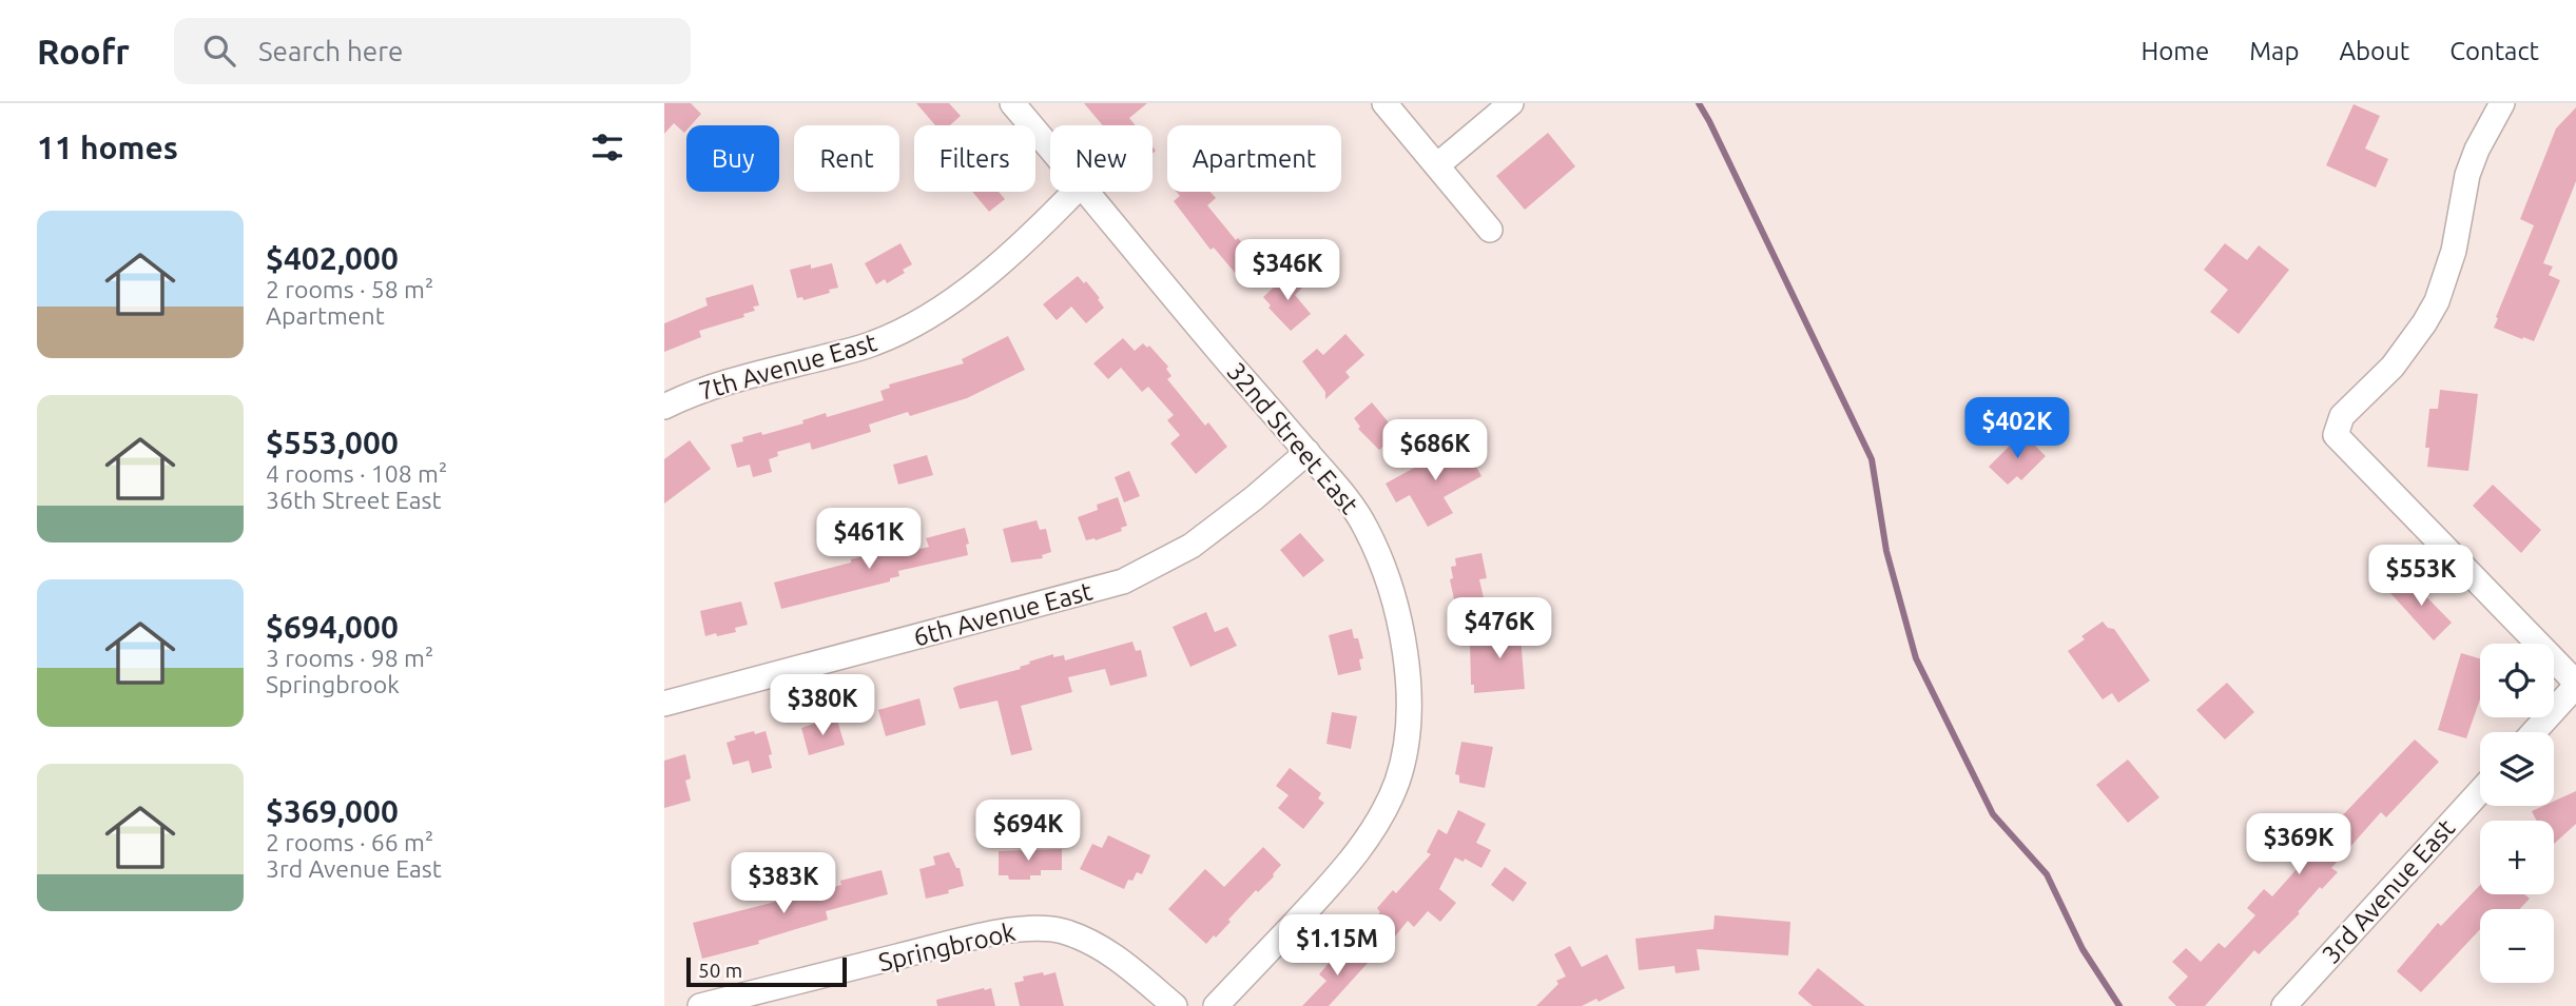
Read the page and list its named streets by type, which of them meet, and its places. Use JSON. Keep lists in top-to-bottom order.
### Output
{
  "streets": {
    "street": [
      "7th Avenue East",
      "32nd Street East",
      "6th Avenue East",
      "3rd Avenue East",
      "Springbrook"
    ]
  },
  "crossings": [
    ["32nd Street East", "6th Avenue East"]
  ],
  "scale_bar": "50 m",
  "page": {
    "header": "Roofr",
    "search": "Search here",
    "nav": [
      "Home",
      "Map",
      "About",
      "Contact"
    ],
    "heading": "11 homes",
    "chip": [
      "Buy",
      "Rent",
      "Filters",
      "New",
      "Apartment"
    ],
    "list": [
      {
        "name": "$402,000",
        "note": "2 rooms · 58 m² · Apartment"
      },
      {
        "name": "$553,000",
        "note": "4 rooms · 108 m² · 36th Street East"
      },
      {
        "name": "$694,000",
        "note": "3 rooms · 98 m² · Springbrook"
      },
      {
        "name": "$369,000",
        "note": "2 rooms · 66 m² · 3rd Avenue East"
      }
    ],
    "price": [
      "$346K",
      "$402K",
      "$686K",
      "$461K",
      "$553K",
      "$476K",
      "$380K",
      "$694K",
      "$369K",
      "$383K",
      "$1.15M"
    ],
    "map_buttons": ["+", "−"],
    "scale": "50 m"
  }
}
